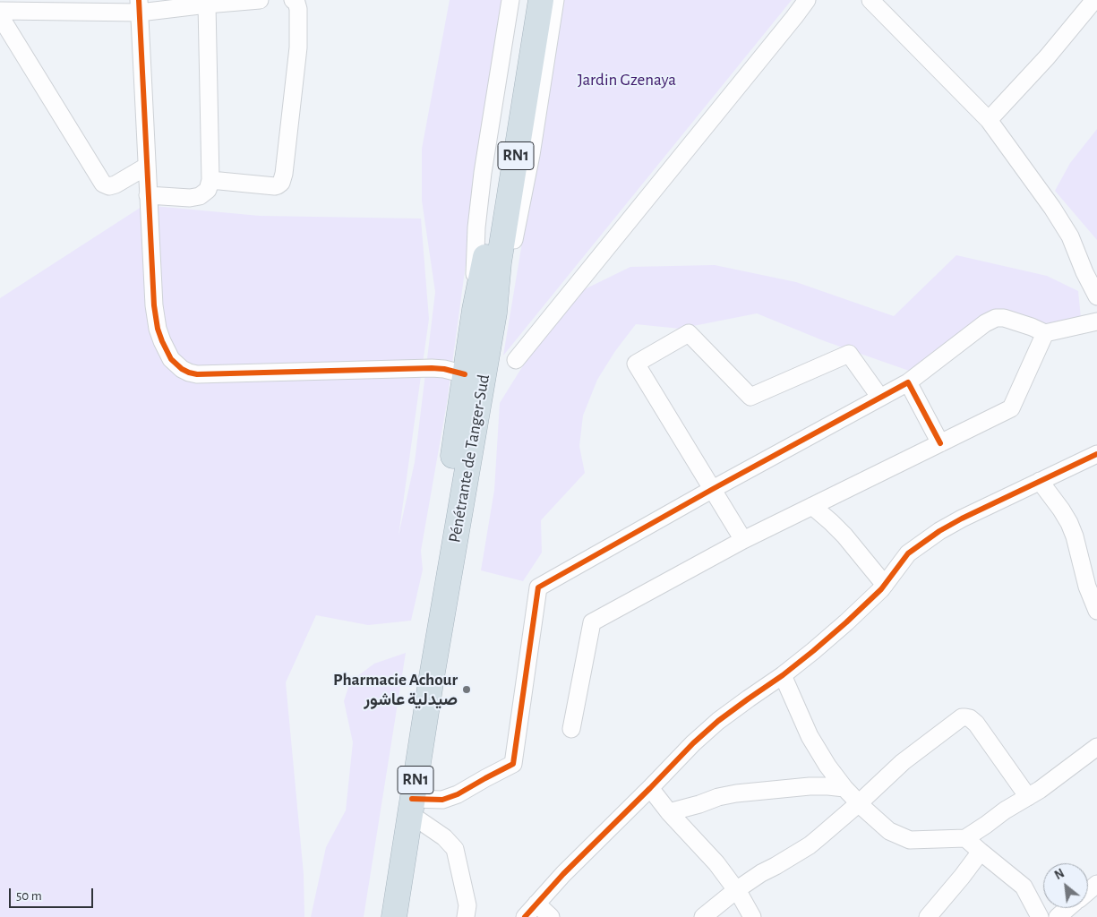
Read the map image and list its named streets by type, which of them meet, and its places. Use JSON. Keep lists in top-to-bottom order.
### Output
{
  "streets": {
    "highway": ["RN1", "Pénétrante de Tanger-Sud"]
  },
  "parks": ["Jardin Gzenaya"],
  "places": ["Pharmacie Achour صيدلية عاشور"],
  "scale_bar": "50 m",
  "north": "top left"
}
